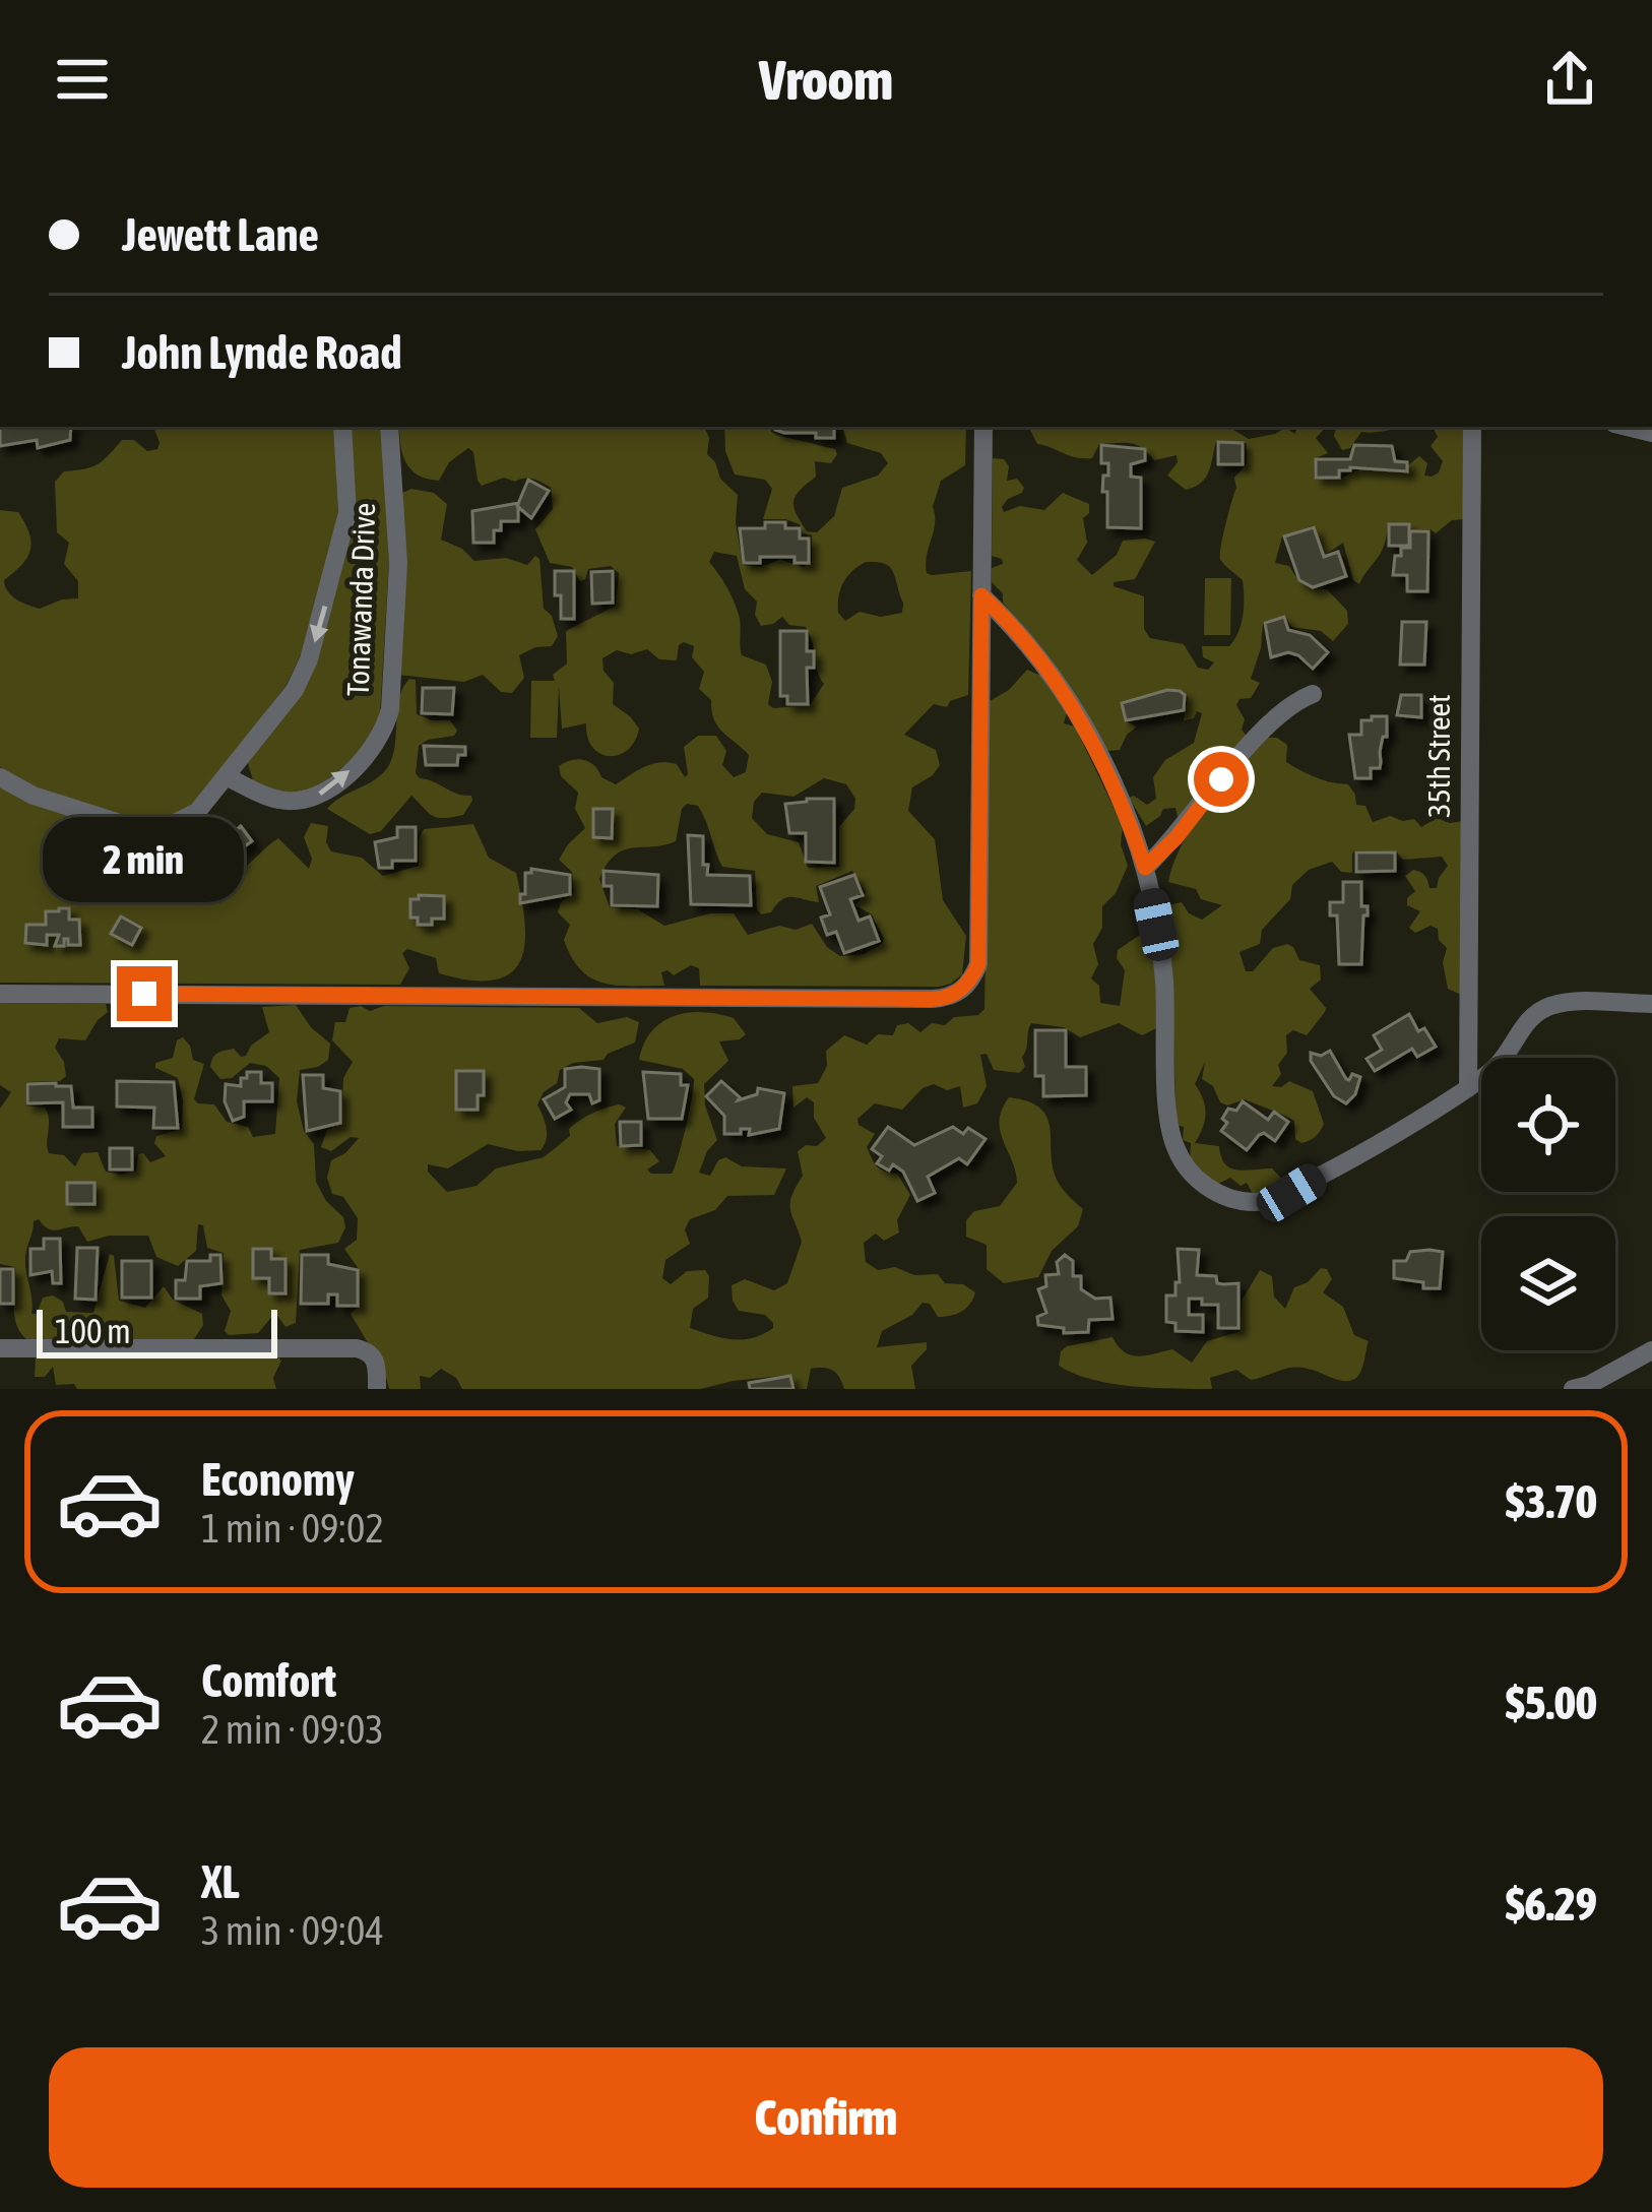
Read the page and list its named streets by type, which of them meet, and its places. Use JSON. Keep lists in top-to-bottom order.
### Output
{
  "streets": {
    "street": ["Tonawanda Drive", "35th Street"]
  },
  "scale_bar": "100 m",
  "page": {
    "header": "Vroom",
    "banner": ["Jewett Lane", "John Lynde Road"],
    "bubble": "2 min",
    "scale": "100 m",
    "list": [
      {
        "name": "Economy",
        "note": "1 min · 09:02",
        "value": "$3.70"
      },
      {
        "name": "Comfort",
        "note": "2 min · 09:03",
        "value": "$5.00"
      },
      {
        "name": "XL",
        "note": "3 min · 09:04",
        "value": "$6.29"
      }
    ],
    "buttons": "Confirm"
  }
}
